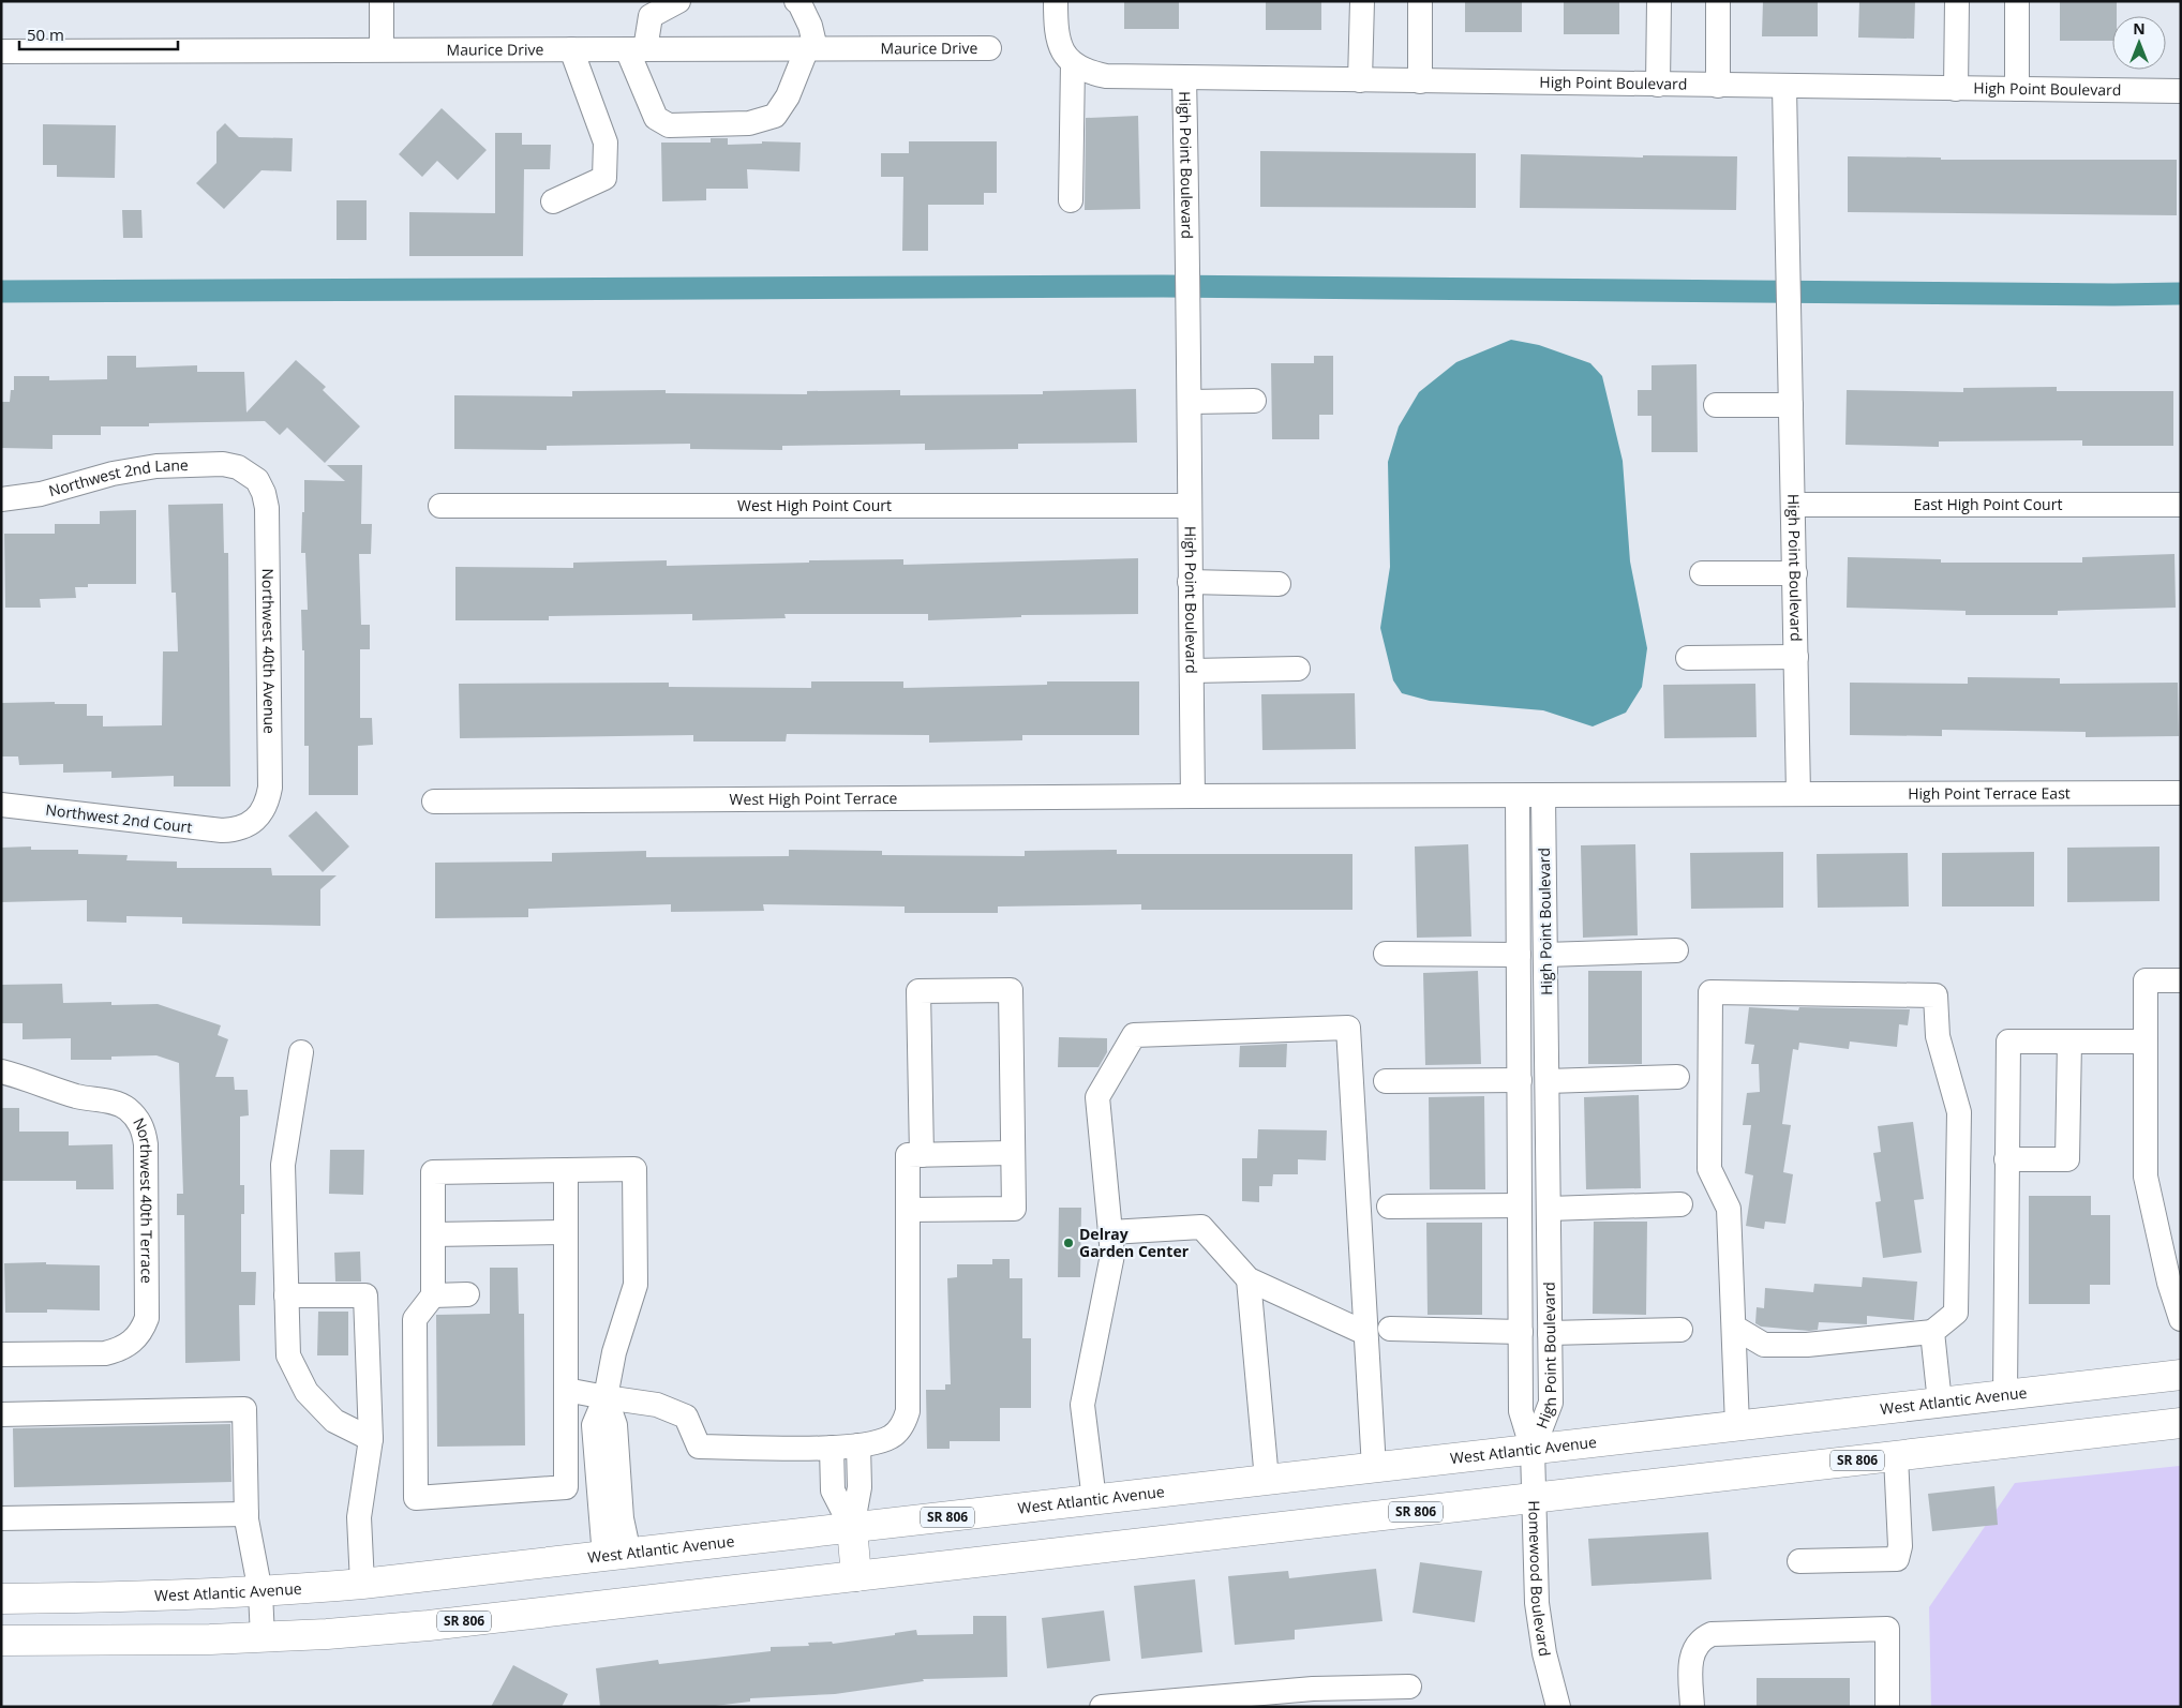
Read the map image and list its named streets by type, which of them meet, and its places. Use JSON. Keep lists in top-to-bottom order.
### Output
{
  "streets": {
    "main road": ["West Atlantic Avenue", "SR 806"],
    "street": [
      "Maurice Drive",
      "High Point Boulevard",
      "Northwest 2nd Lane",
      "East High Point Court",
      "West High Point Court",
      "Northwest 40th Avenue",
      "High Point Terrace East",
      "West High Point Terrace",
      "Northwest 2nd Court",
      "Northwest 40th Terrace",
      "Homewood Boulevard"
    ]
  },
  "crossings": [
    ["High Point Boulevard", "East High Point Court"],
    ["High Point Boulevard", "West High Point Court"],
    ["High Point Boulevard", "High Point Terrace East"],
    ["High Point Boulevard", "West High Point Terrace"],
    ["High Point Boulevard", "West Atlantic Avenue"],
    ["High Point Boulevard", "Homewood Boulevard"],
    ["Northwest 2nd Lane", "Northwest 40th Avenue"],
    ["Northwest 40th Avenue", "Northwest 2nd Court"],
    ["West Atlantic Avenue", "Homewood Boulevard"],
    ["SR 806", "Homewood Boulevard"]
  ],
  "places": ["Delray Garden Center"],
  "scale_bar": "50 m",
  "north": "top"
}
